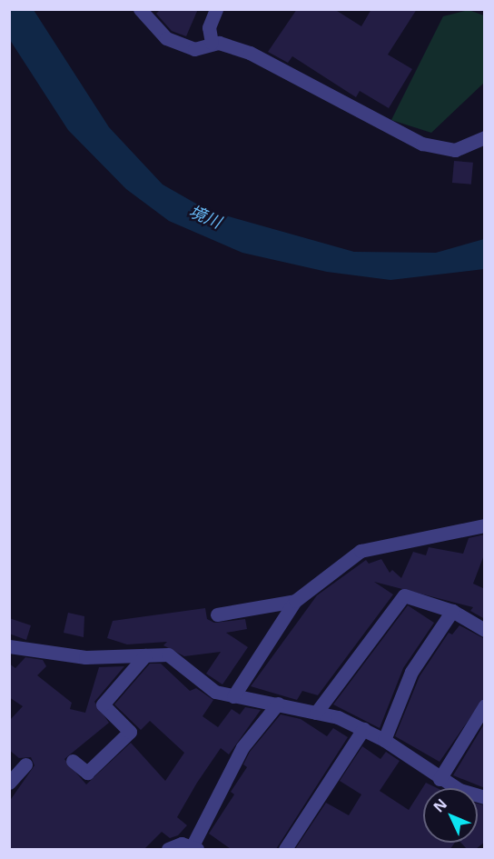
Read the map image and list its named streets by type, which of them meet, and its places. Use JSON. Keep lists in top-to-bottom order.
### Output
{
  "water": ["境川"],
  "north": "top left"
}
